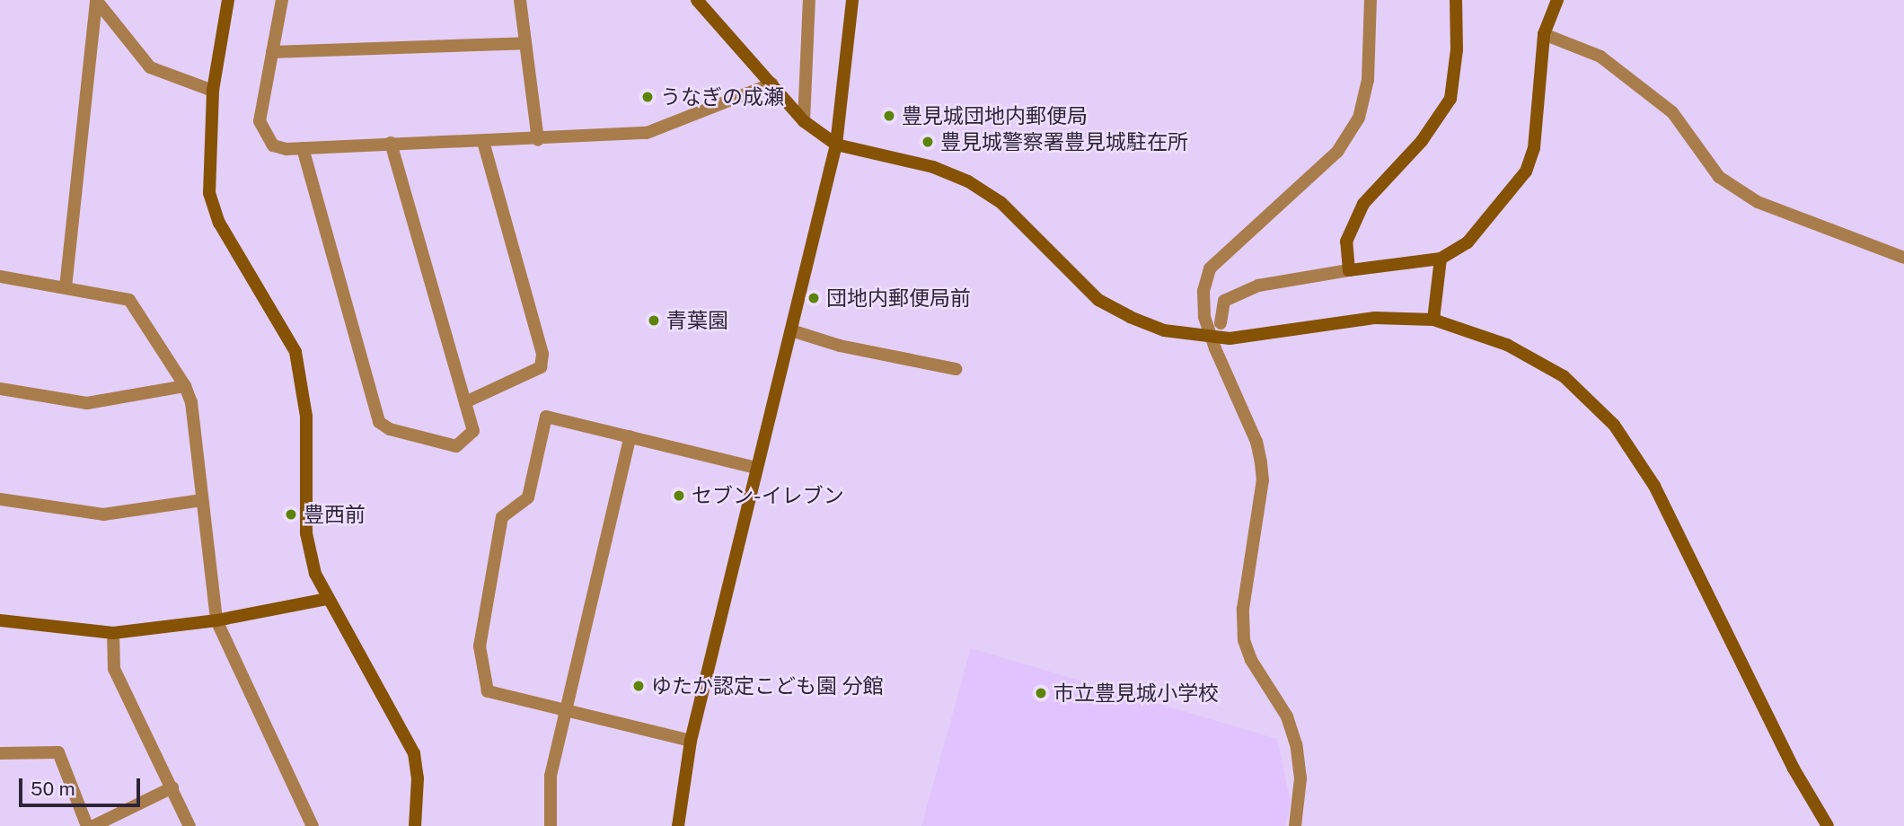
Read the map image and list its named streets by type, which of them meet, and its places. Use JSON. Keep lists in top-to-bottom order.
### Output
{
  "places": [
    "うなぎの成瀬",
    "豊見城団地内郵便局",
    "豊見城警察署豊見城駐在所",
    "団地内郵便局前",
    "青葉園",
    "セブン-イレブン",
    "豊西前",
    "ゆたか認定こども園 分館",
    "市立豊見城小学校"
  ],
  "scale_bar": "50 m"
}
